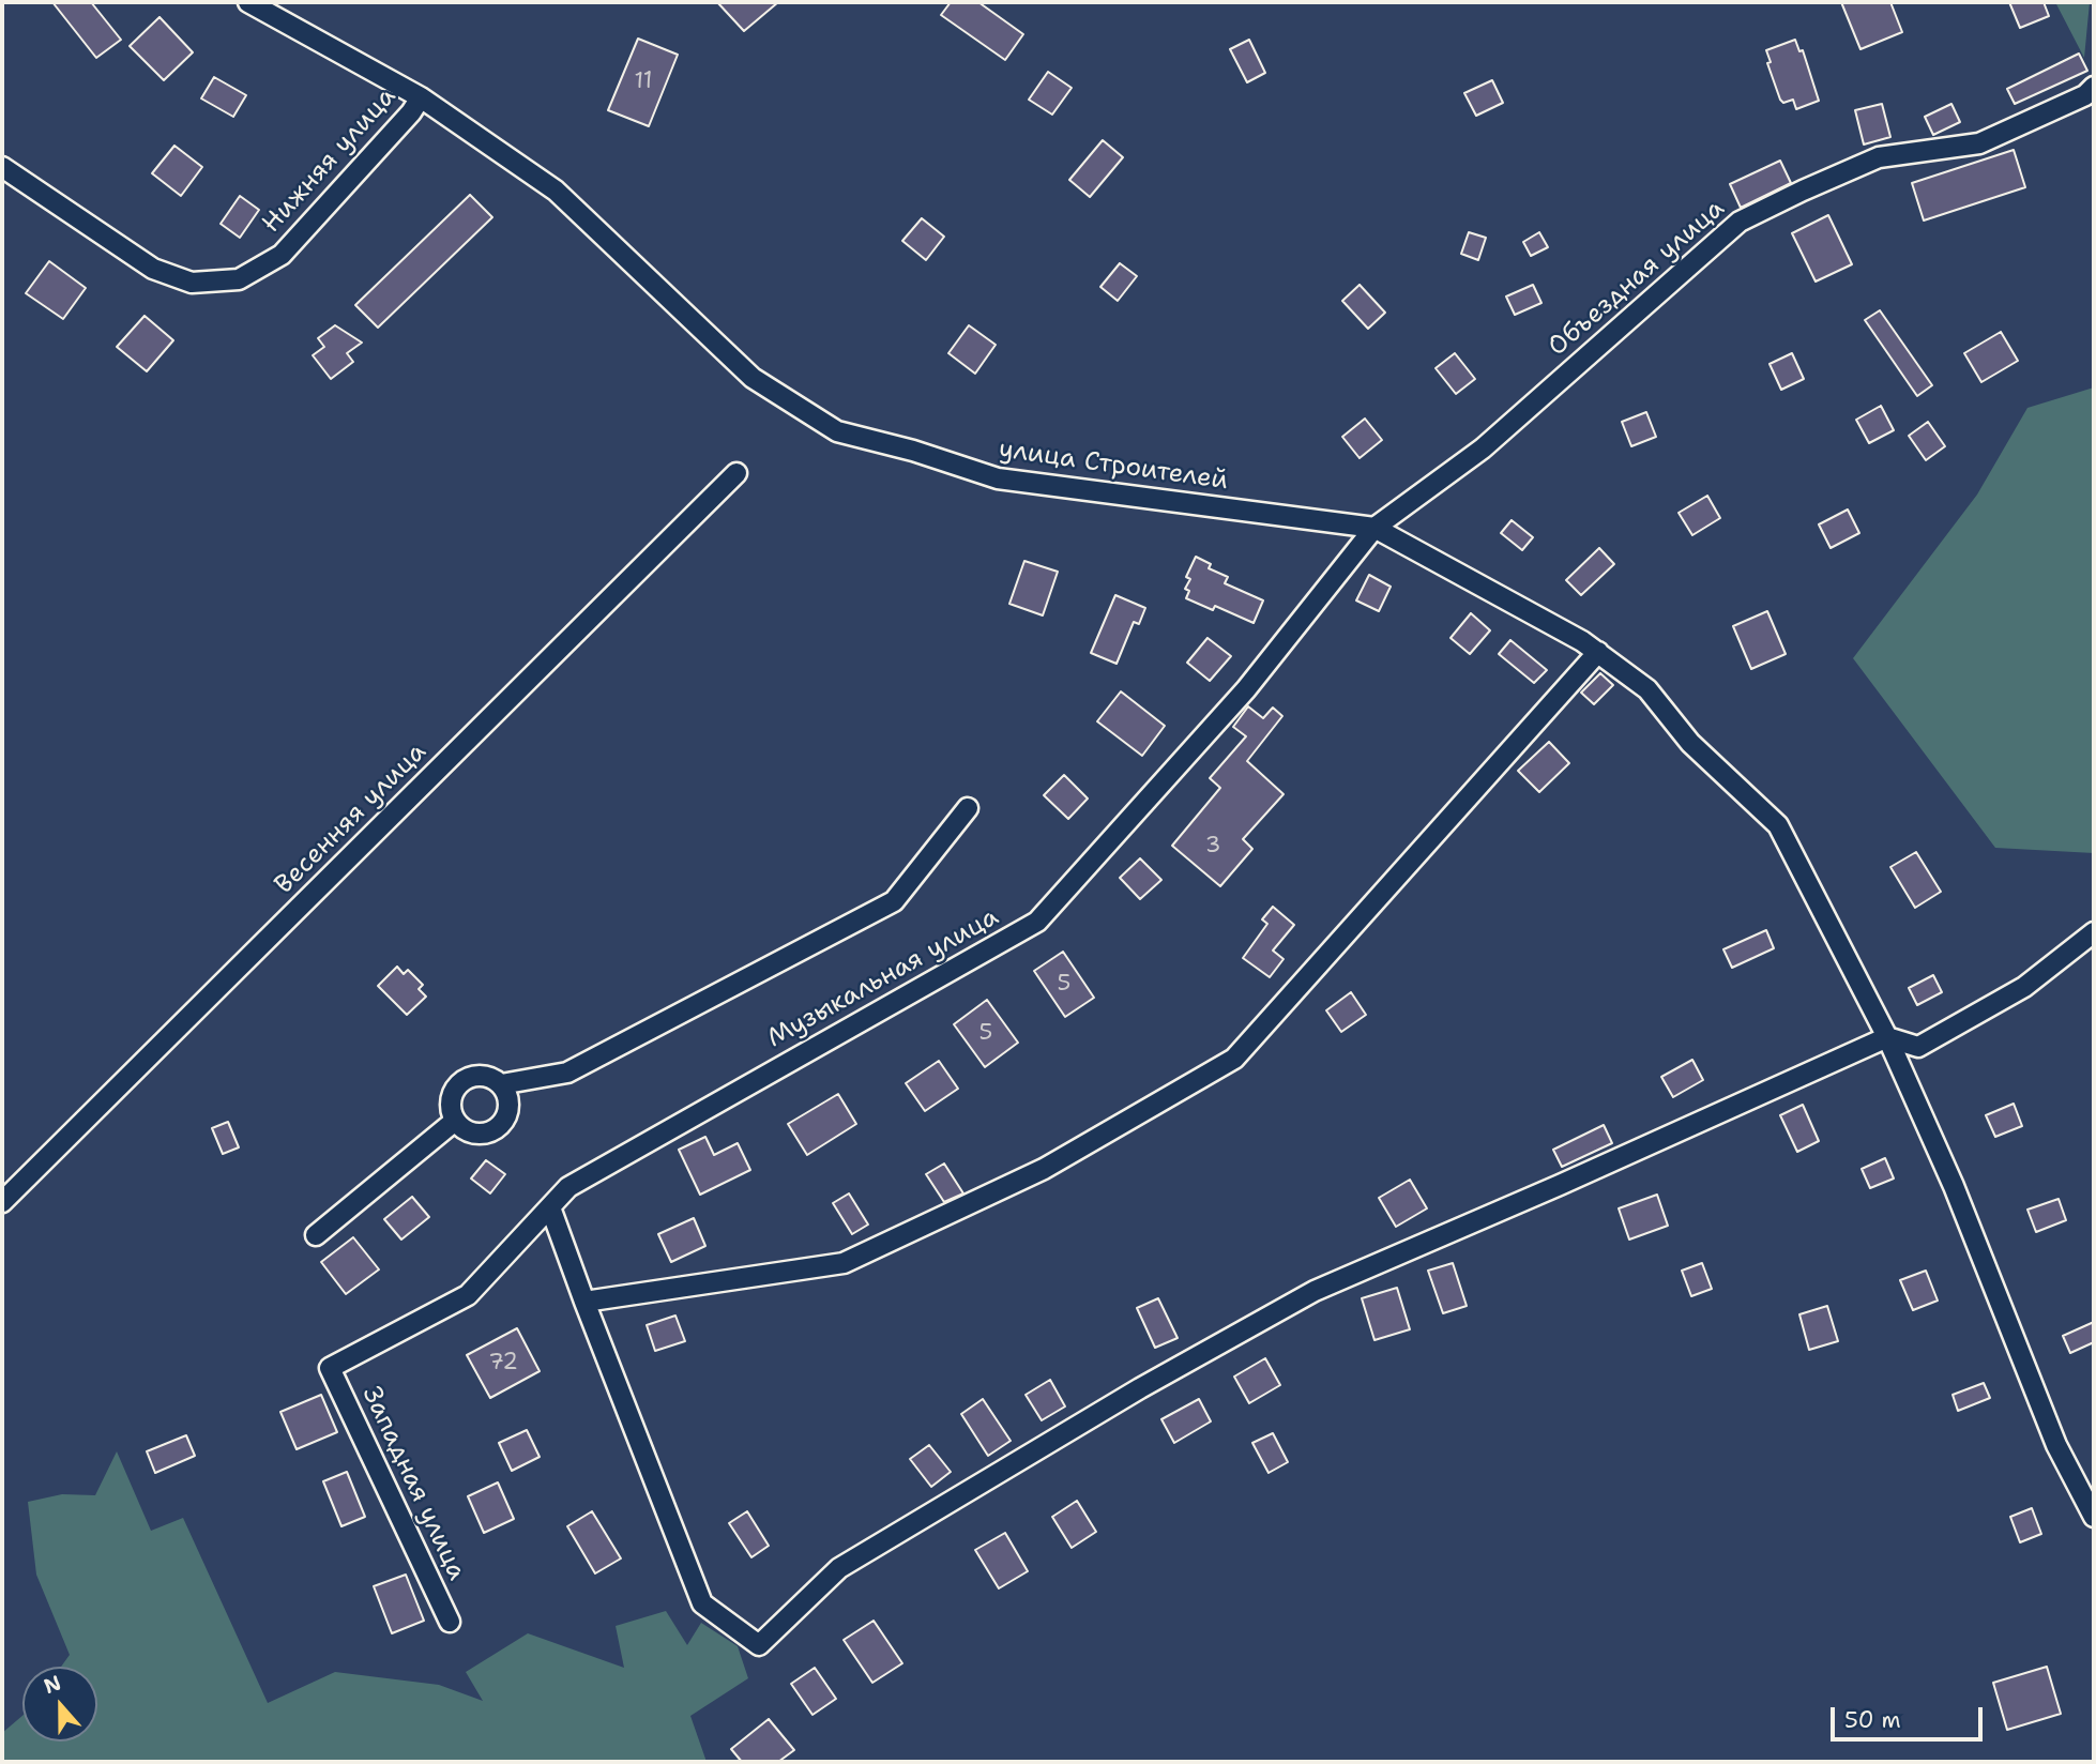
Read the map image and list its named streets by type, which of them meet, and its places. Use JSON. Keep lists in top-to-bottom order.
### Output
{
  "streets": {
    "street": [
      "Нижняя улица",
      "Объездная улица",
      "улица Строителей",
      "Весенняя улица",
      "Музыкальная улица",
      "Западная улица"
    ]
  },
  "crossings": [
    ["Нижняя улица", "улица Строителей"],
    ["Объездная улица", "улица Строителей"],
    ["Объездная улица", "Музыкальная улица"],
    ["улица Строителей", "Музыкальная улица"],
    ["Музыкальная улица", "Западная улица"]
  ],
  "house_numbers": [
    "11",
    "3",
    "5",
    "5",
    "72"
  ],
  "scale_bar": "50 m",
  "north": "top"
}
